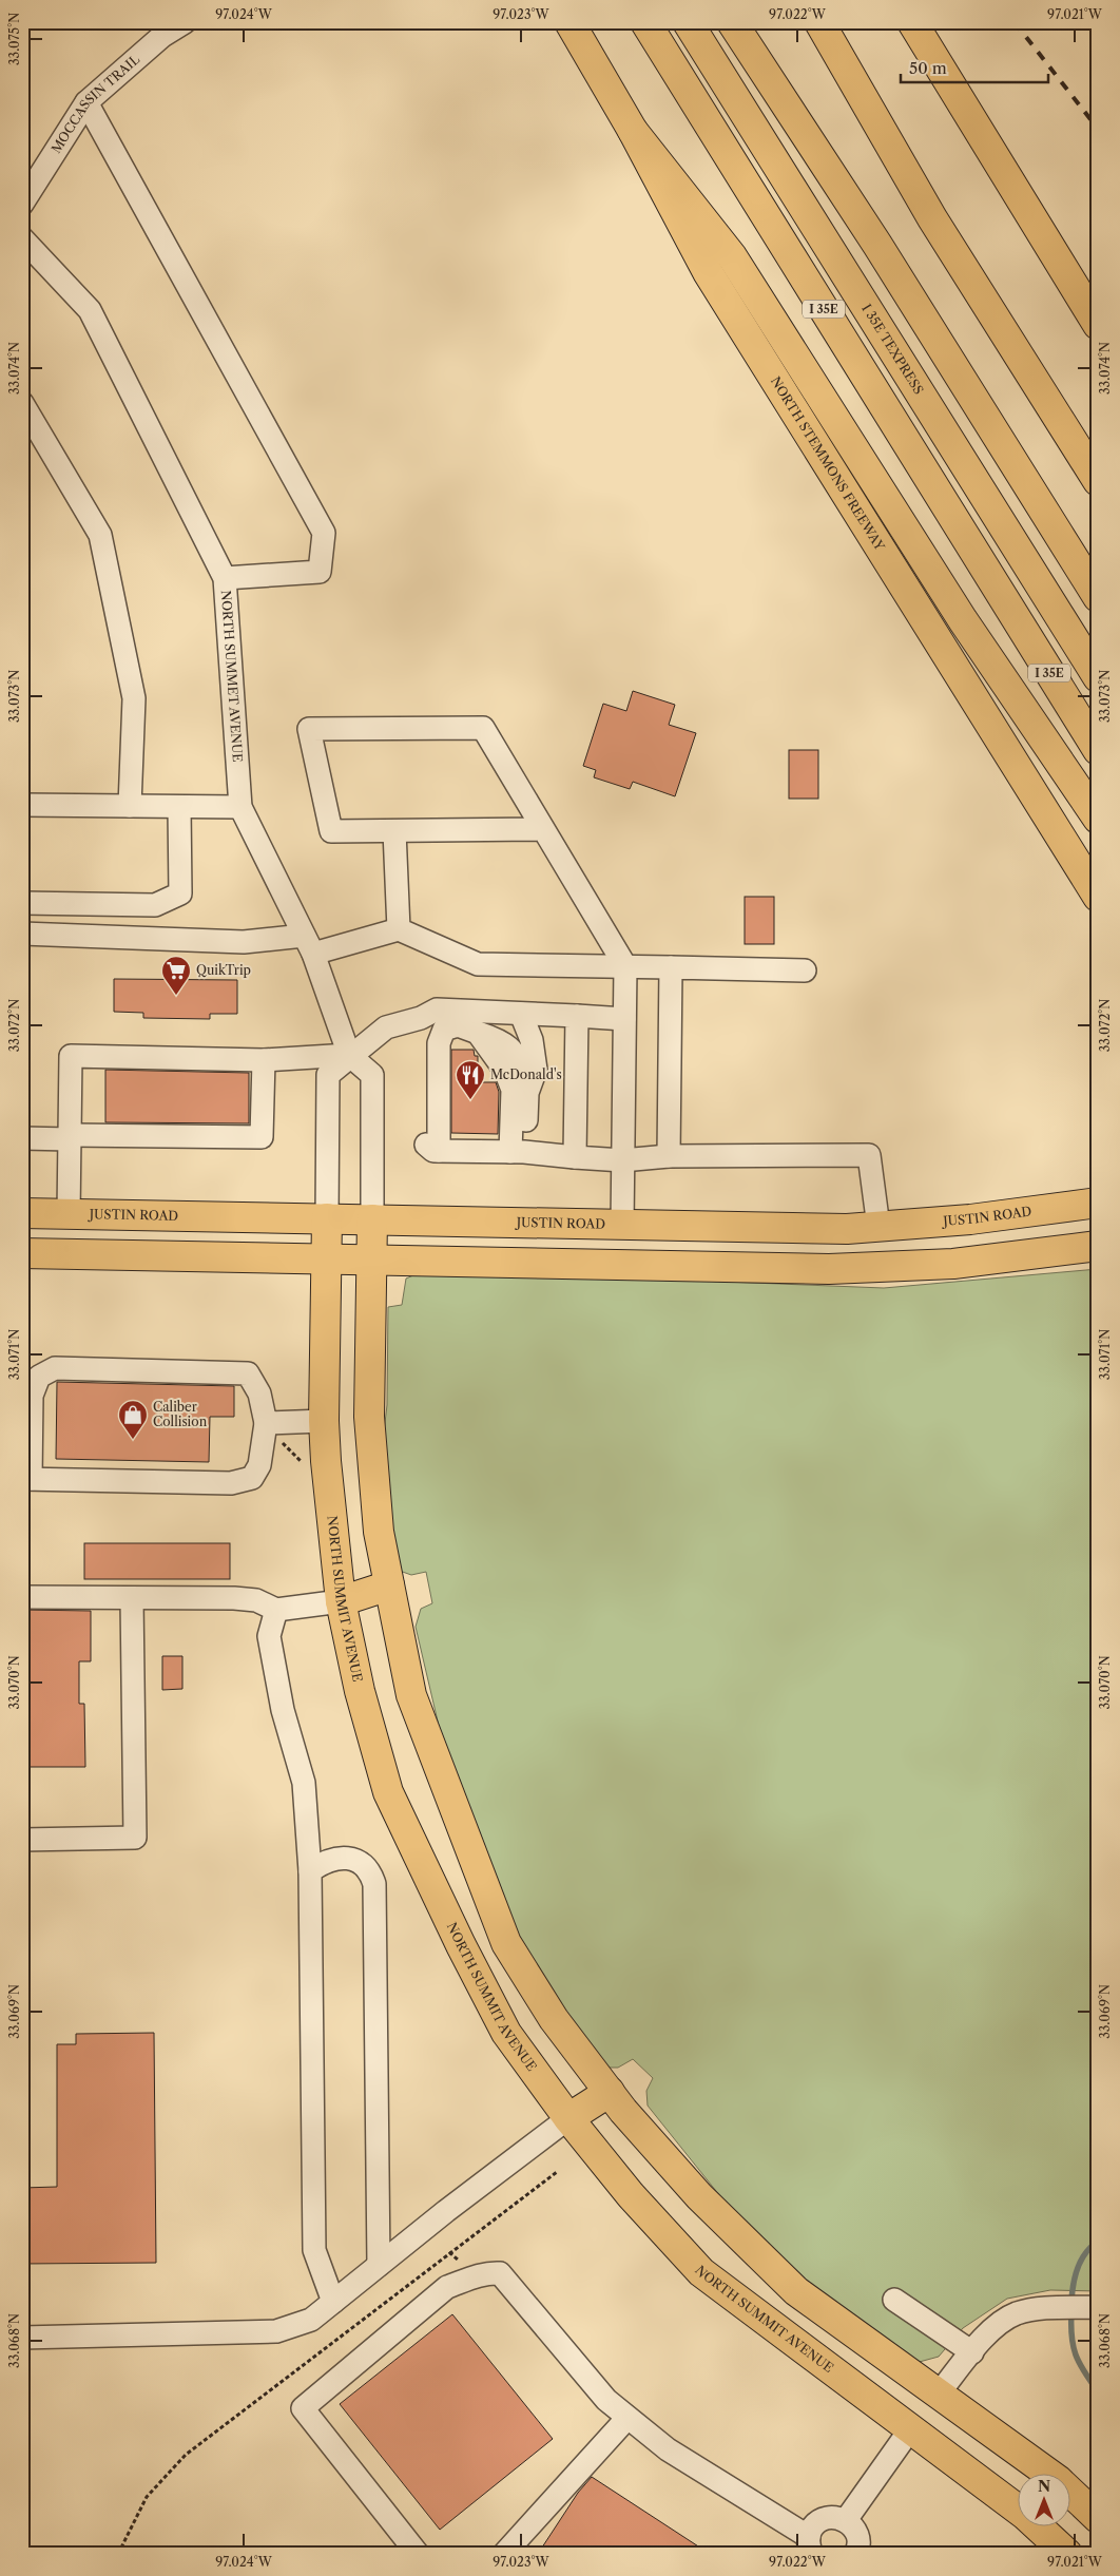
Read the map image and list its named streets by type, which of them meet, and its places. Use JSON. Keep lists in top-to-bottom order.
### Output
{
  "streets": {
    "main road": [
      "I 35E",
      "I 35E TEXPRESS",
      "NORTH STEMMONS FREEWAY",
      "JUSTIN ROAD",
      "NORTH SUMMIT AVENUE"
    ],
    "street": ["MOCCASSIN TRAIL", "NORTH SUMMET AVENUE"]
  },
  "crossings": [
    ["JUSTIN ROAD", "NORTH SUMMIT AVENUE"]
  ],
  "places": {
    "supermarket": ["QuikTrip"],
    "restaurant": ["McDonald's"],
    "shop": ["Caliber Collision"]
  },
  "scale_bar": "50 m",
  "north": "top",
  "coordinates": [
    "97.024°W",
    "97.023°W",
    "97.022°W",
    "97.021°W",
    "33.075°N",
    "33.074°N",
    "33.073°N",
    "33.072°N",
    "33.071°N",
    "33.070°N",
    "33.069°N",
    "33.068°N"
  ]
}
